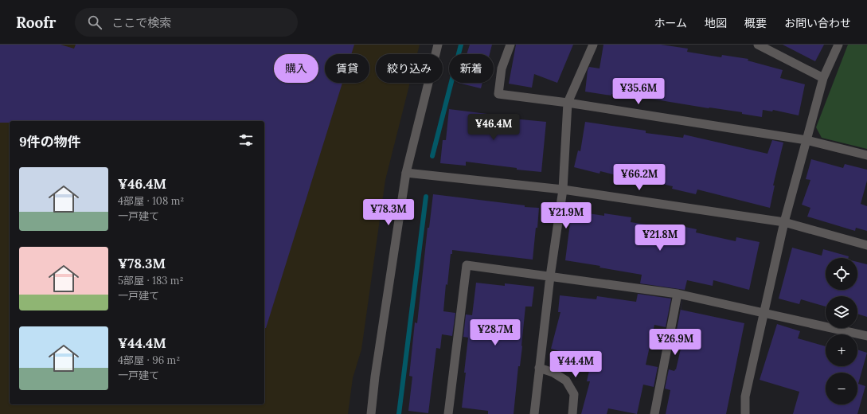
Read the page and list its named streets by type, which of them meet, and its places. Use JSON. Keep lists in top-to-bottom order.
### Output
{
  "page": {
    "header": "Roofr",
    "search": "ここで検索",
    "nav": [
      "ホーム",
      "地図",
      "概要",
      "お問い合わせ"
    ],
    "chip": [
      "購入",
      "賃貸",
      "絞り込み",
      "新着"
    ],
    "price": [
      "¥35.6M",
      "¥46.4M",
      "¥66.2M",
      "¥78.3M",
      "¥21.9M",
      "¥21.8M",
      "¥28.7M",
      "¥26.9M",
      "¥44.4M"
    ],
    "heading": "9件の物件",
    "list": [
      {
        "name": "¥46.4M",
        "note": "4部屋 · 108 m² · 一戸建て"
      },
      {
        "name": "¥78.3M",
        "note": "5部屋 · 183 m² · 一戸建て"
      },
      {
        "name": "¥44.4M",
        "note": "4部屋 · 96 m² · 一戸建て"
      }
    ],
    "map_buttons": ["+", "−"]
  }
}
